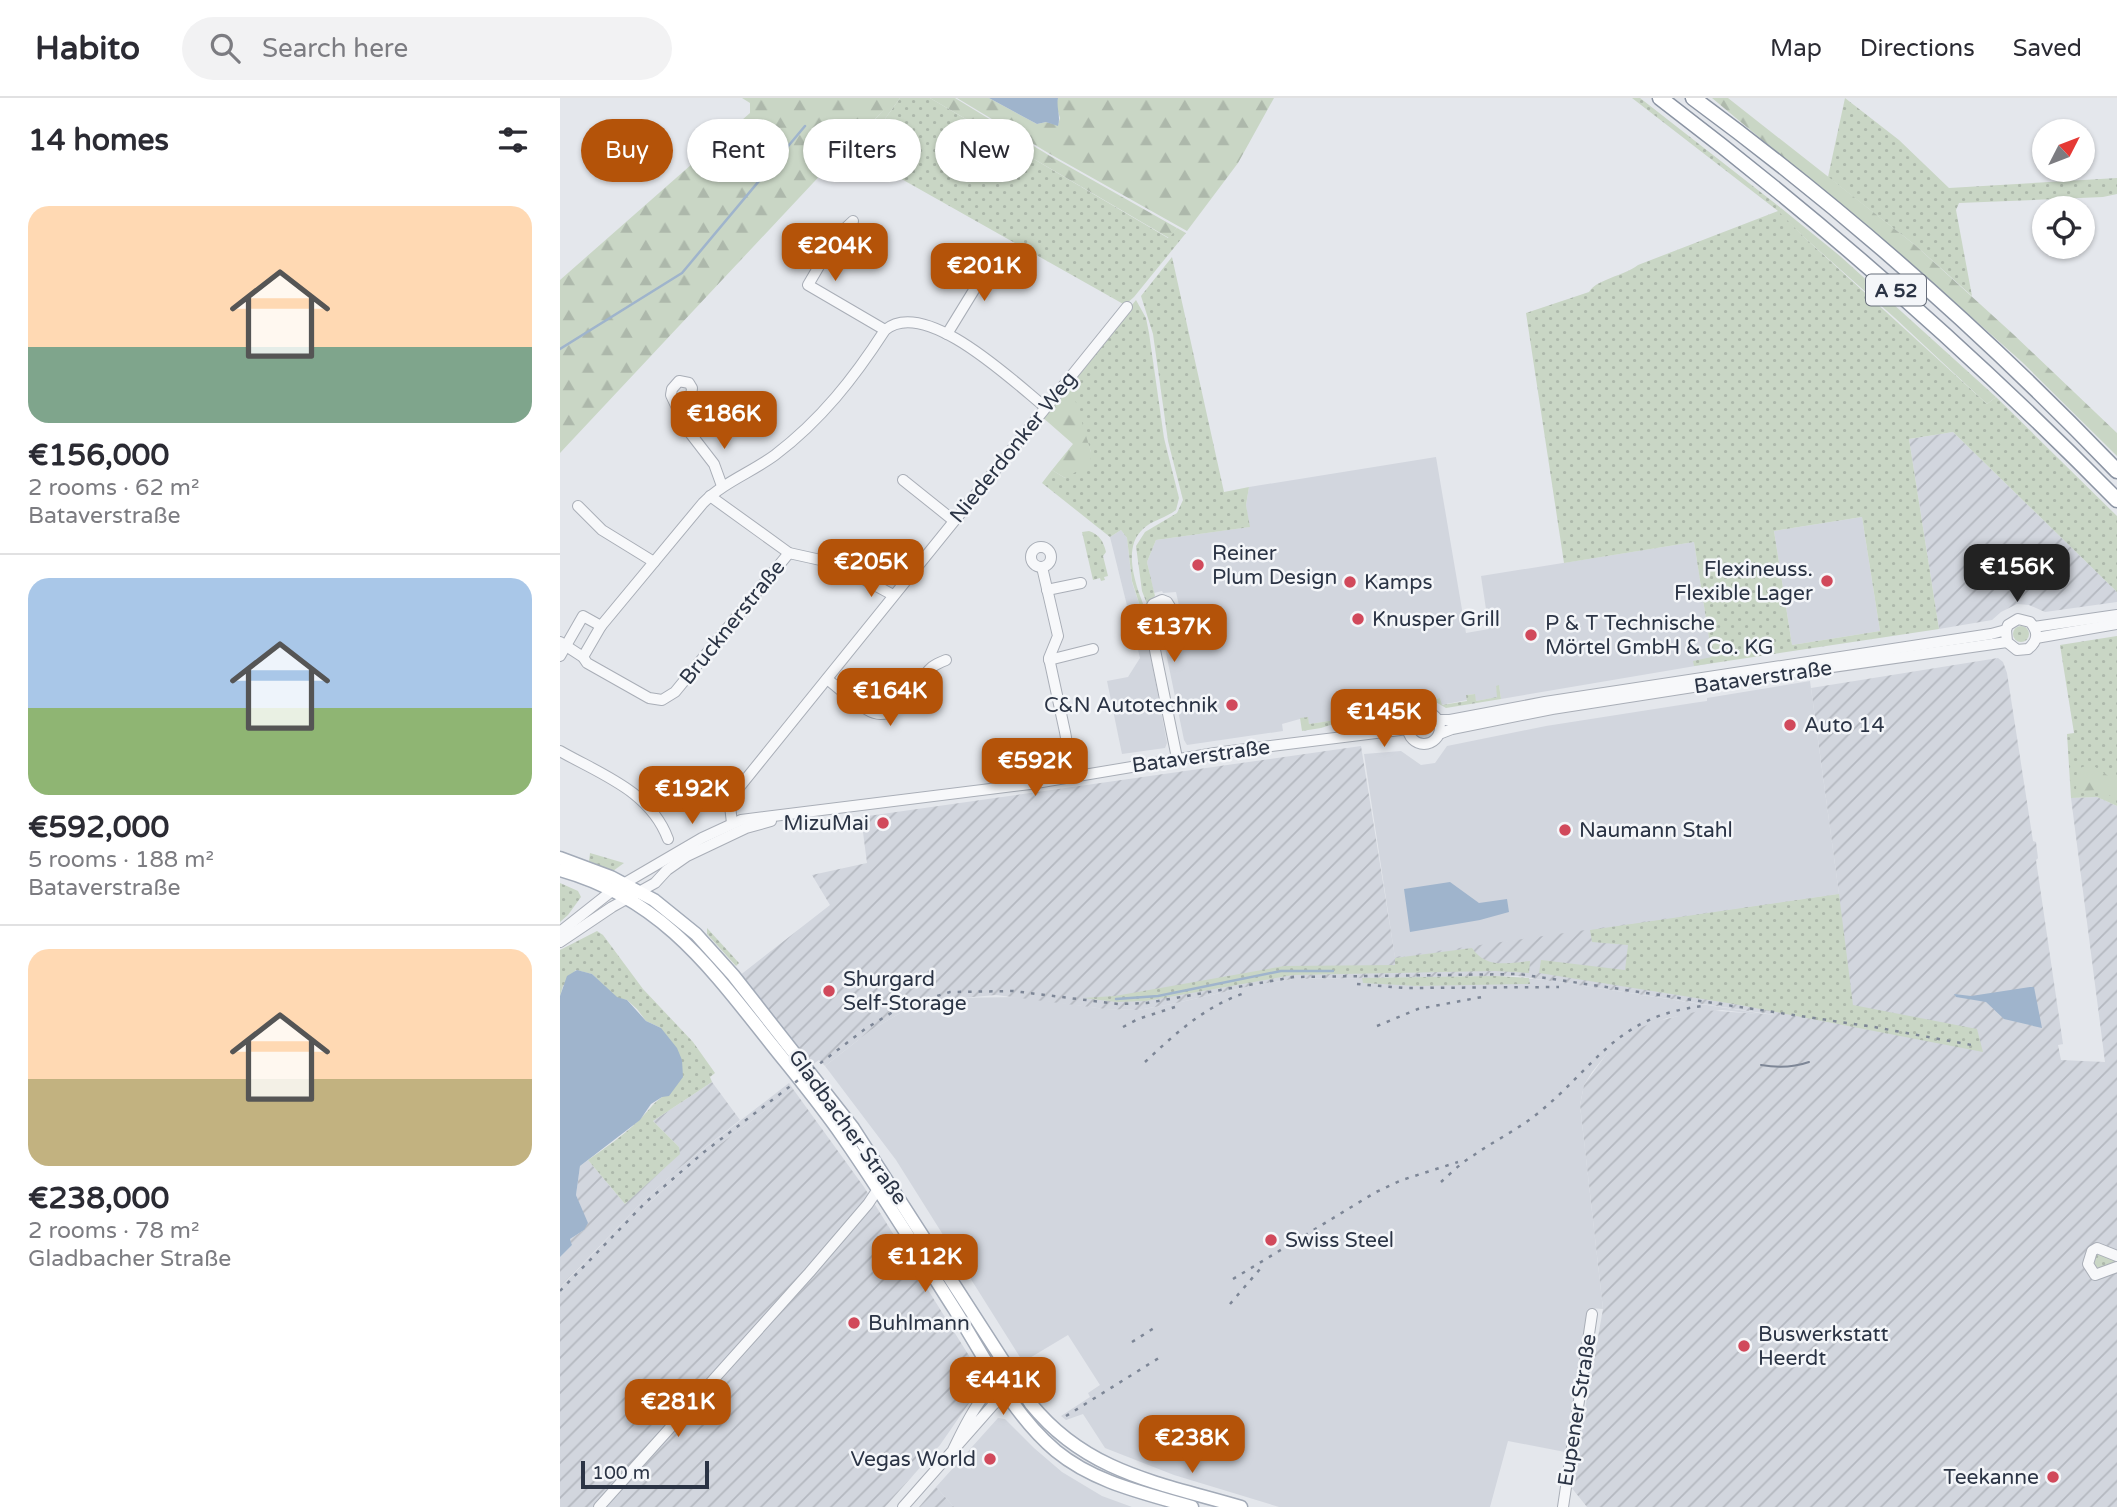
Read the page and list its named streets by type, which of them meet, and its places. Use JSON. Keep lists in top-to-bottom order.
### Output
{
  "streets": {
    "highway": ["A 52"],
    "main road": ["Gladbacher Straße"],
    "street": [
      "Niederdonker Weg",
      "Brucknerstraße",
      "Bataverstraße",
      "Eupener Straße"
    ]
  },
  "crossings": [
    ["Niederdonker Weg", "Bataverstraße"],
    ["Bataverstraße", "Gladbacher Straße"]
  ],
  "places": [
    "Reiner Plum Design",
    "Flexineuss. Flexible Lager",
    "Kamps",
    "Knusper Grill",
    "P & T Technische Mörtel GmbH & Co. KG",
    "C&N Autotechnik",
    "Auto 14",
    "MizuMai",
    "Naumann Stahl",
    "Shurgard Self-Storage",
    "Swiss Steel",
    "Buhlmann",
    "Buswerkstatt Heerdt",
    "Vegas World",
    "Teekanne"
  ],
  "scale_bar": "100 m",
  "north": "top right",
  "page": {
    "header": "Habito",
    "search": "Search here",
    "nav": ["Map", "Directions", "Saved"],
    "heading": "14 homes",
    "chip": [
      "Buy",
      "Rent",
      "Filters",
      "New"
    ],
    "list": [
      {
        "name": "€156,000",
        "note": "2 rooms · 62 m² · Bataverstraße"
      },
      {
        "name": "€592,000",
        "note": "5 rooms · 188 m² · Bataverstraße"
      },
      {
        "name": "€238,000",
        "note": "2 rooms · 78 m² · Gladbacher Straße"
      }
    ],
    "price": [
      "€204K",
      "€201K",
      "€186K",
      "€205K",
      "€156K",
      "€137K",
      "€164K",
      "€145K",
      "€592K",
      "€192K",
      "€112K",
      "€441K",
      "€281K",
      "€238K"
    ],
    "scale": "100 m"
  }
}
